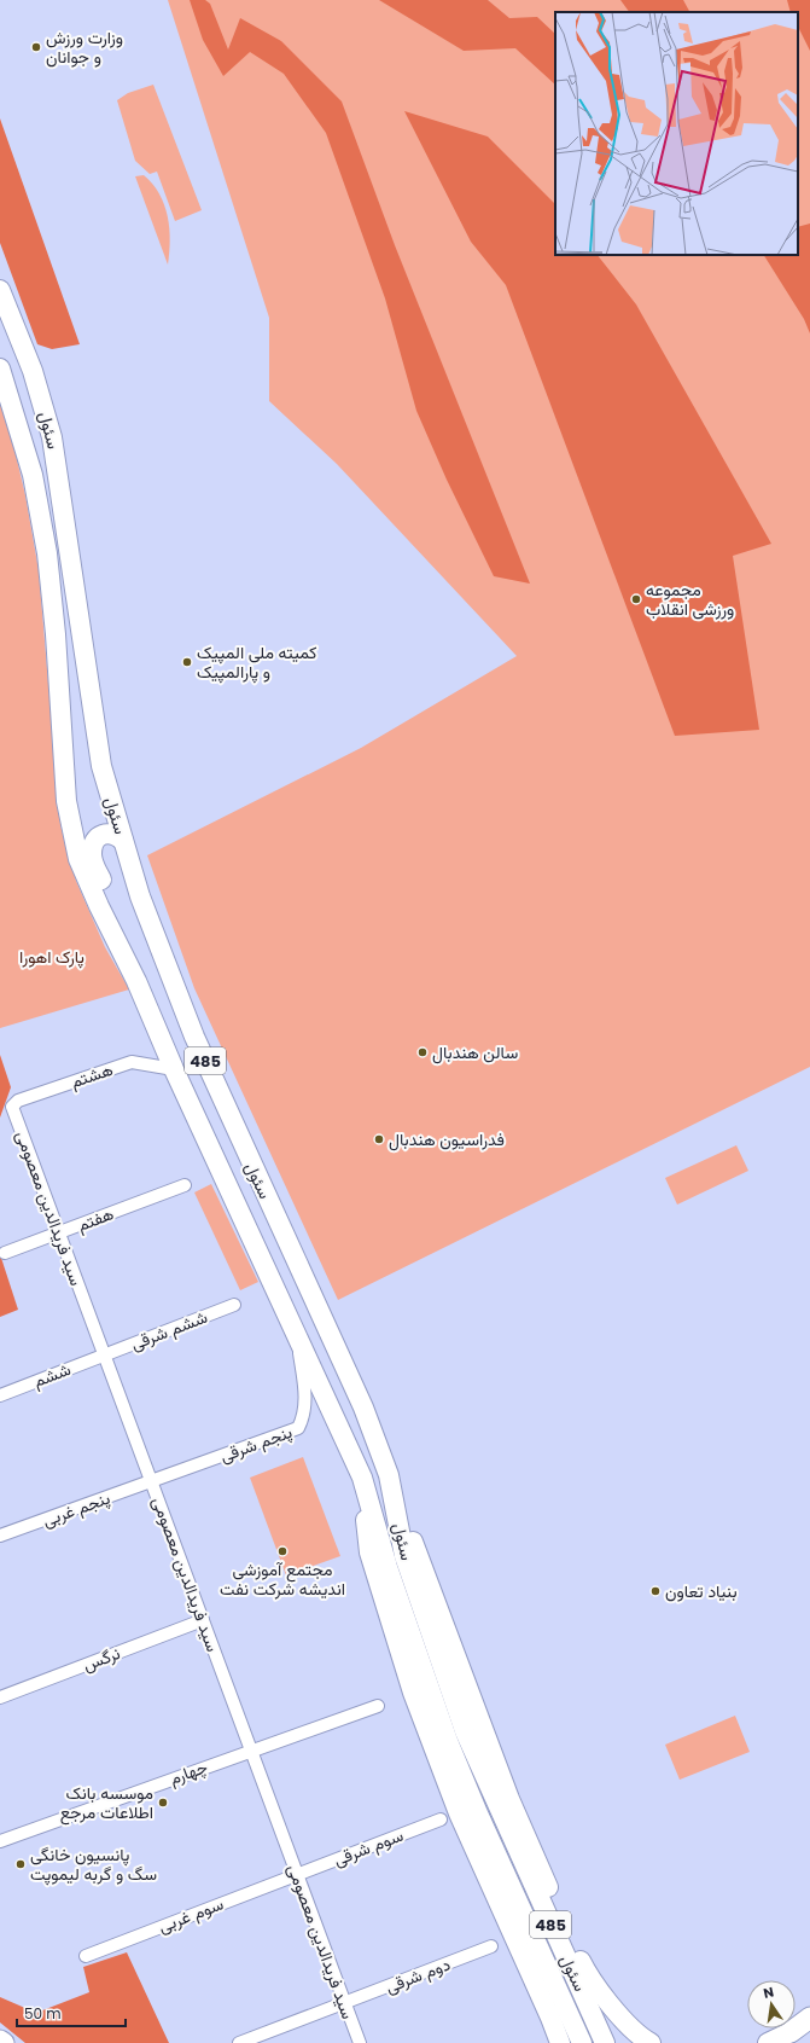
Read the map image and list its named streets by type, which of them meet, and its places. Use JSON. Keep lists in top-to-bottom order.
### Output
{
  "streets": {
    "main road": ["سئول", "485"],
    "street": [
      "هشتم",
      "سید فریدالدین معصومی",
      "هفتم",
      "ششم شرقی",
      "ششم",
      "پنجم شرقی",
      "پنجم غربی",
      "نرگس",
      "چهارم",
      "سوم شرقی",
      "سوم غربی",
      "دوم شرقی"
    ]
  },
  "crossings": [
    ["سئول", "هشتم"],
    ["سئول", "پنجم شرقی"],
    ["هشتم", "سید فریدالدین معصومی"],
    ["سید فریدالدین معصومی", "هفتم"],
    ["سید فریدالدین معصومی", "ششم شرقی"],
    ["سید فریدالدین معصومی", "ششم"],
    ["سید فریدالدین معصومی", "پنجم شرقی"],
    ["سید فریدالدین معصومی", "پنجم غربی"],
    ["سید فریدالدین معصومی", "نرگس"],
    ["سید فریدالدین معصومی", "چهارم"],
    ["سید فریدالدین معصومی", "سوم شرقی"],
    ["سید فریدالدین معصومی", "سوم غربی"],
    ["سید فریدالدین معصومی", "دوم شرقی"],
    ["ششم شرقی", "ششم"],
    ["پنجم شرقی", "پنجم غربی"],
    ["سوم شرقی", "سوم غربی"]
  ],
  "parks": ["پارک اهورا"],
  "places": [
    "وزارت ورزش و جوانان",
    "مجموعه ورزشی انقلاب",
    "کمیته ملی المپیک و پارالمپیک",
    "سالن هندبال",
    "فدراسیون هندبال",
    "مجتمع آموزشی اندیشه شرکت نفت",
    "بنیاد تعاون",
    "موسسه بانک اطلاعات مرجع",
    "پانسیون خانگی سگ و گربه لیموپت"
  ],
  "scale_bar": "50 m",
  "north": "top"
}
